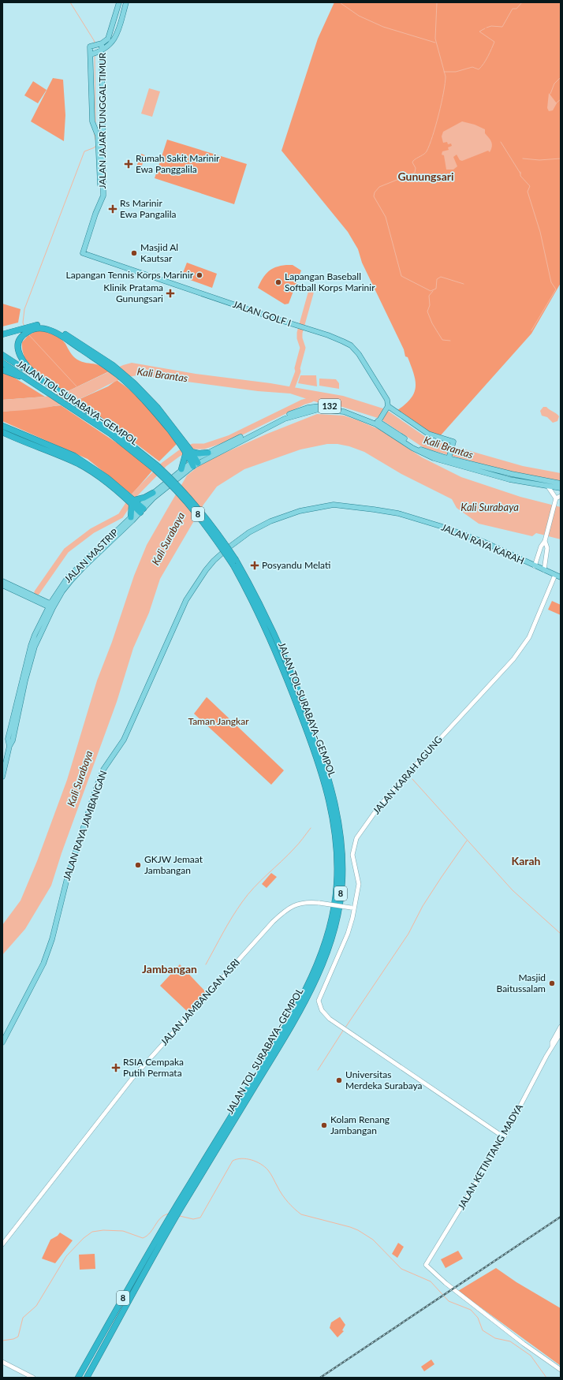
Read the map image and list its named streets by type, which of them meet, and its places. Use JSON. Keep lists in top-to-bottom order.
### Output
{
  "streets": {
    "highway": ["JALAN TOL SURABAYA–GEMPOL", "8"],
    "main road": [
      "JALAN JAJAR TUNGGAL TIMUR",
      "JALAN GOLF I",
      "132",
      "JALAN RAYA KARAH",
      "JALAN MASTRIP",
      "JALAN RAYA JAMBANGAN"
    ],
    "street": ["JALAN KARAH AGUNG", "JALAN JAMBANGAN ASRI", "JALAN KETINTANG MADYA"]
  },
  "crossings": [
    ["JALAN JAJAR TUNGGAL TIMUR", "JALAN GOLF I"],
    ["132", "JALAN MASTRIP"],
    ["JALAN RAYA KARAH", "JALAN KARAH AGUNG"],
    ["JALAN RAYA KARAH", "JALAN RAYA JAMBANGAN"],
    ["JALAN KARAH AGUNG", "JALAN JAMBANGAN ASRI"],
    ["JALAN KARAH AGUNG", "JALAN KETINTANG MADYA"]
  ],
  "districts": ["Gunungsari", "Karah", "Jambangan"],
  "water": ["Kali Brantas", "Kali Surabaya"],
  "parks": ["Taman Jangkar"],
  "places": {
    "health": [
      "Rumah Sakit Marinir Ewa Panggalila",
      "Rs Marinir Ewa Pangalila",
      "Klinik Pratama Gunungsari",
      "Posyandu Melati",
      "RSIA Cempaka Putih Permata"
    ],
    "other": [
      "Masjid Al Kautsar",
      "Lapangan Tennis Korps Marinir",
      "Lapangan Baseball Softball Korps Marinir",
      "GKJW Jemaat Jambangan",
      "Masjid Baitussalam",
      "Universitas Merdeka Surabaya",
      "Kolam Renang Jambangan"
    ]
  }
}
